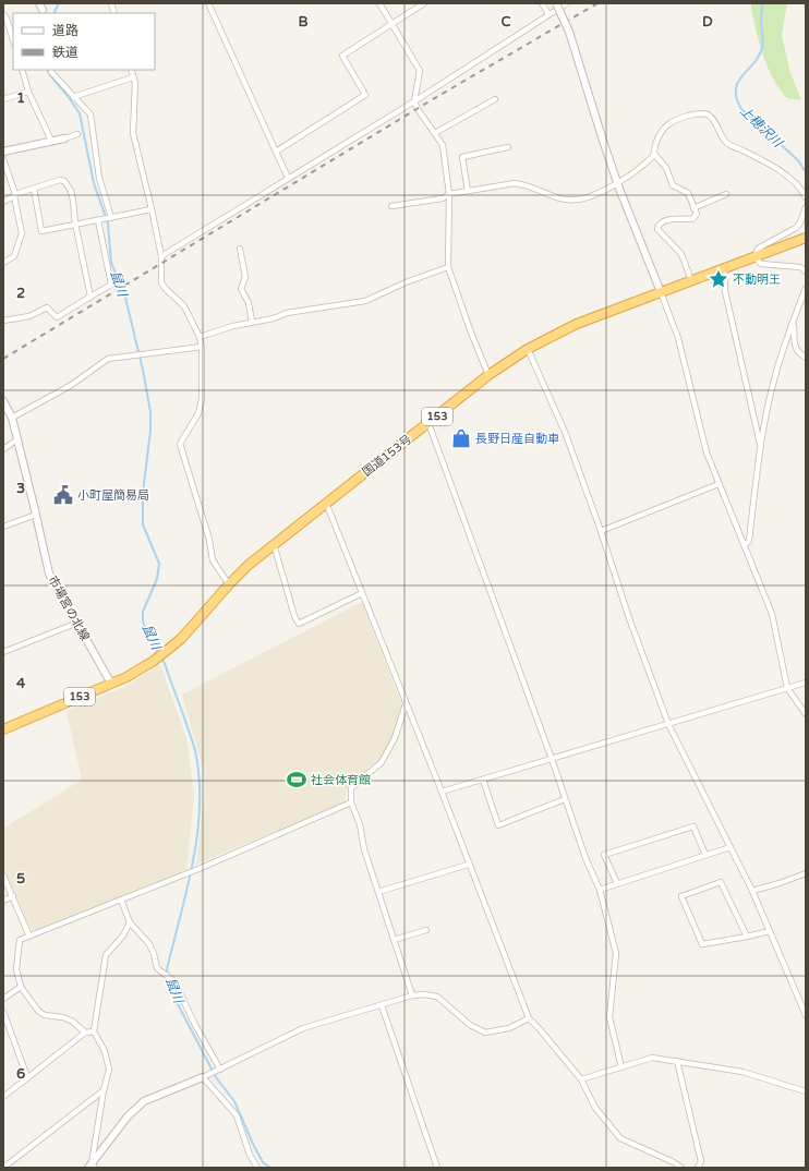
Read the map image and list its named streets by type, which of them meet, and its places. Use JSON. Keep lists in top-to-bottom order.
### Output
{
  "streets": {
    "highway": ["153", "国道153号"],
    "street": ["市場宮の北線"]
  },
  "crossings": [
    ["国道153号", "市場宮の北線"]
  ],
  "water": ["上穂沢川", "鼠川"],
  "places": {
    "place": ["不動明王"],
    "shop": ["長野日産自動車"],
    "public building": ["小町屋簡易局"],
    "sports": ["社会体育館"]
  },
  "legend": ["道路", "鉄道"],
  "grid": {
    "columns": ["B", "C", "D"],
    "rows": [
      "1",
      "2",
      "3",
      "4",
      "5",
      "6"
    ]
  }
}
